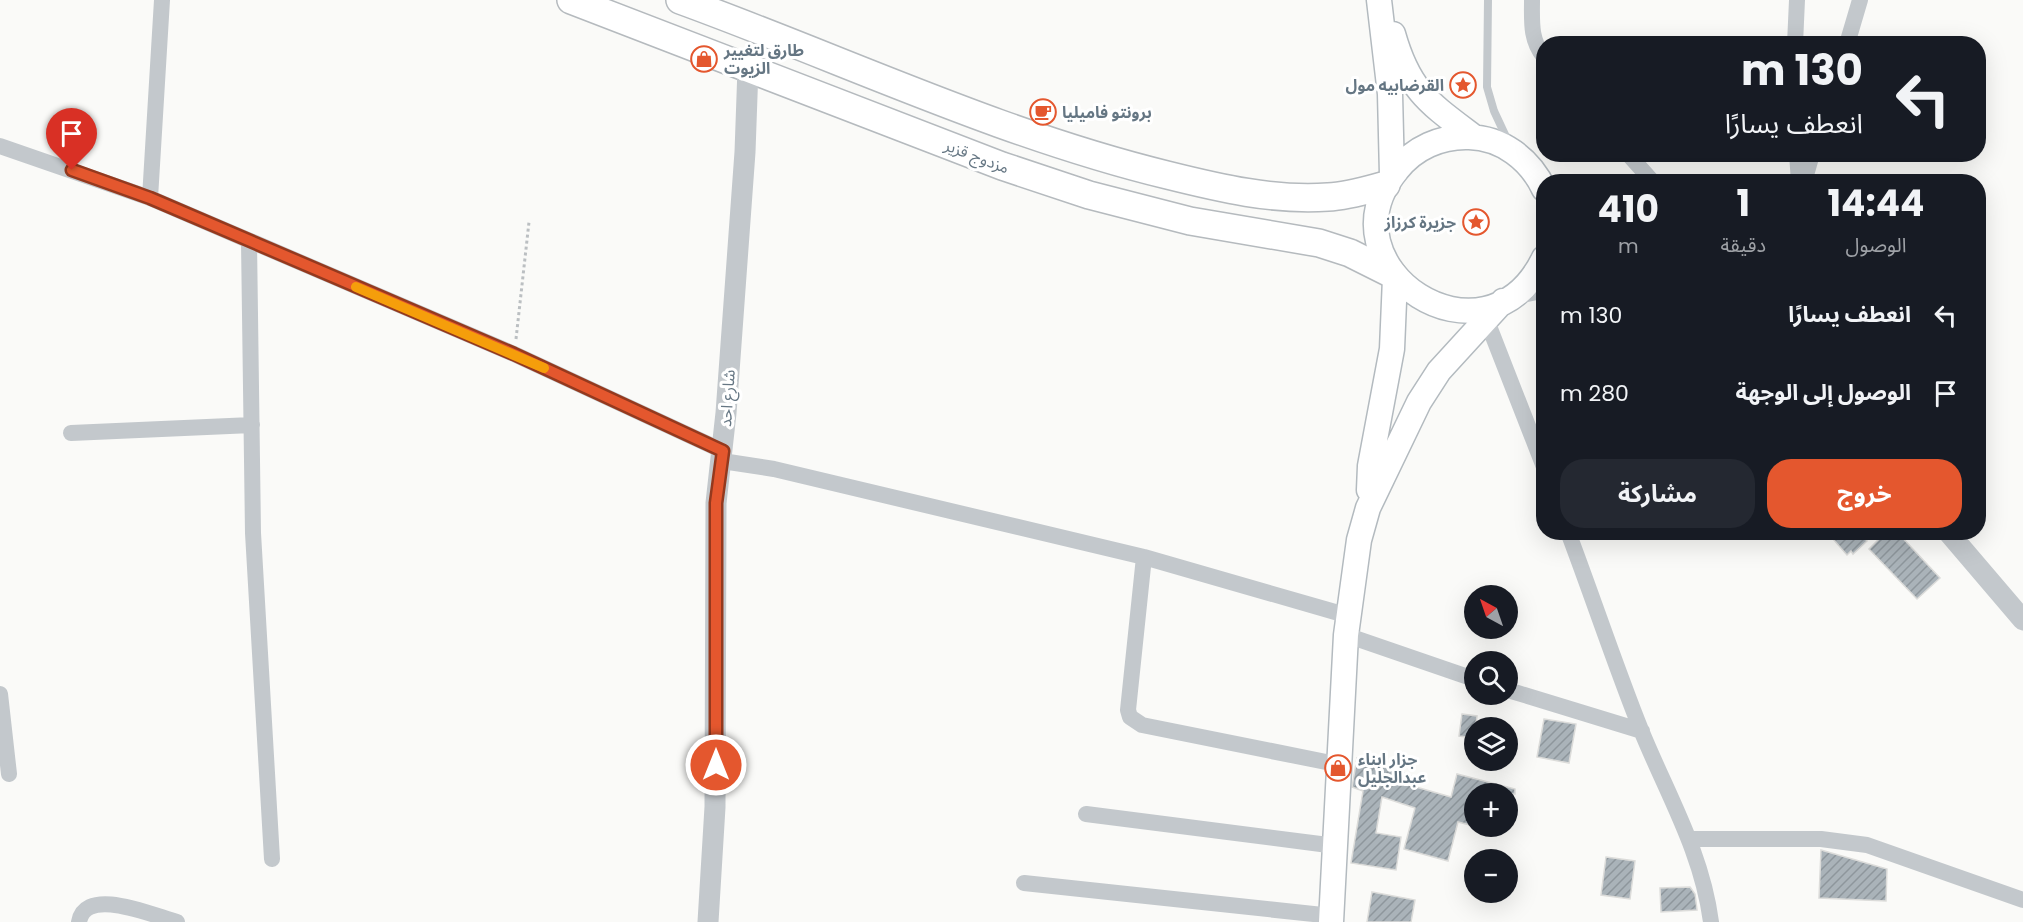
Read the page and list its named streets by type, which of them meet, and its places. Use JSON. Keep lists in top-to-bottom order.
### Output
{
  "streets": {
    "main road": ["مزدوج قزير"],
    "street": ["شارع احد"]
  },
  "crossings": [
    ["مزدوج قزير", "شارع احد"]
  ],
  "places": {
    "shop": ["طارق لتغيير الزيوت", "جزار ابناء عبدالجليل"],
    "place": ["القرضابيه مول", "جزيرة كرزاز"],
    "cafe": ["برونتو فاميليا"]
  },
  "north": "top left",
  "page": {
    "turn": ["130 m", "انعطف يسارًا"],
    "eta": [
      "14:44",
      "الوصول",
      "1",
      "دقيقة",
      "410",
      "m"
    ],
    "list": [
      {
        "name": "انعطف يسارًا",
        "value": "130 m"
      },
      {
        "name": "الوصول إلى الوجهة",
        "value": "280 m"
      }
    ],
    "buttons": ["خروج", "مشاركة"],
    "map_buttons": ["+", "−"]
  }
}
